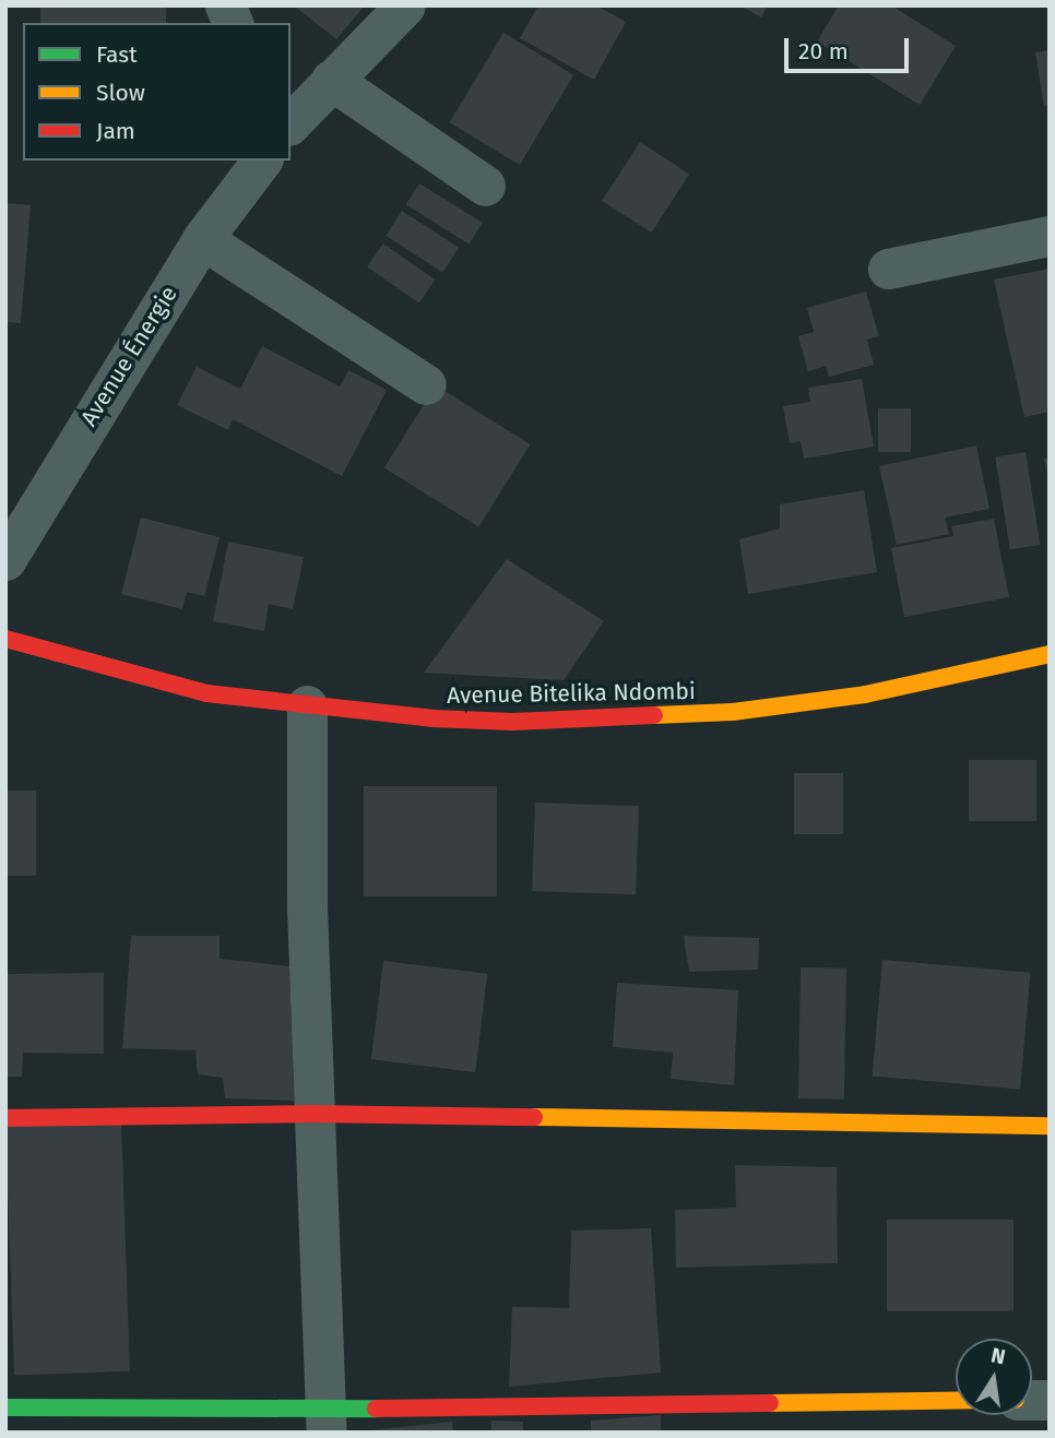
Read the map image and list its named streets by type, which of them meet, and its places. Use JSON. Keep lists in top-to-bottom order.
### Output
{
  "streets": {
    "street": ["Avenue Énergie", "Avenue Bitelika Ndombi"]
  },
  "legend": ["Fast", "Slow", "Jam"],
  "scale_bar": "20 m",
  "north": "top"
}
